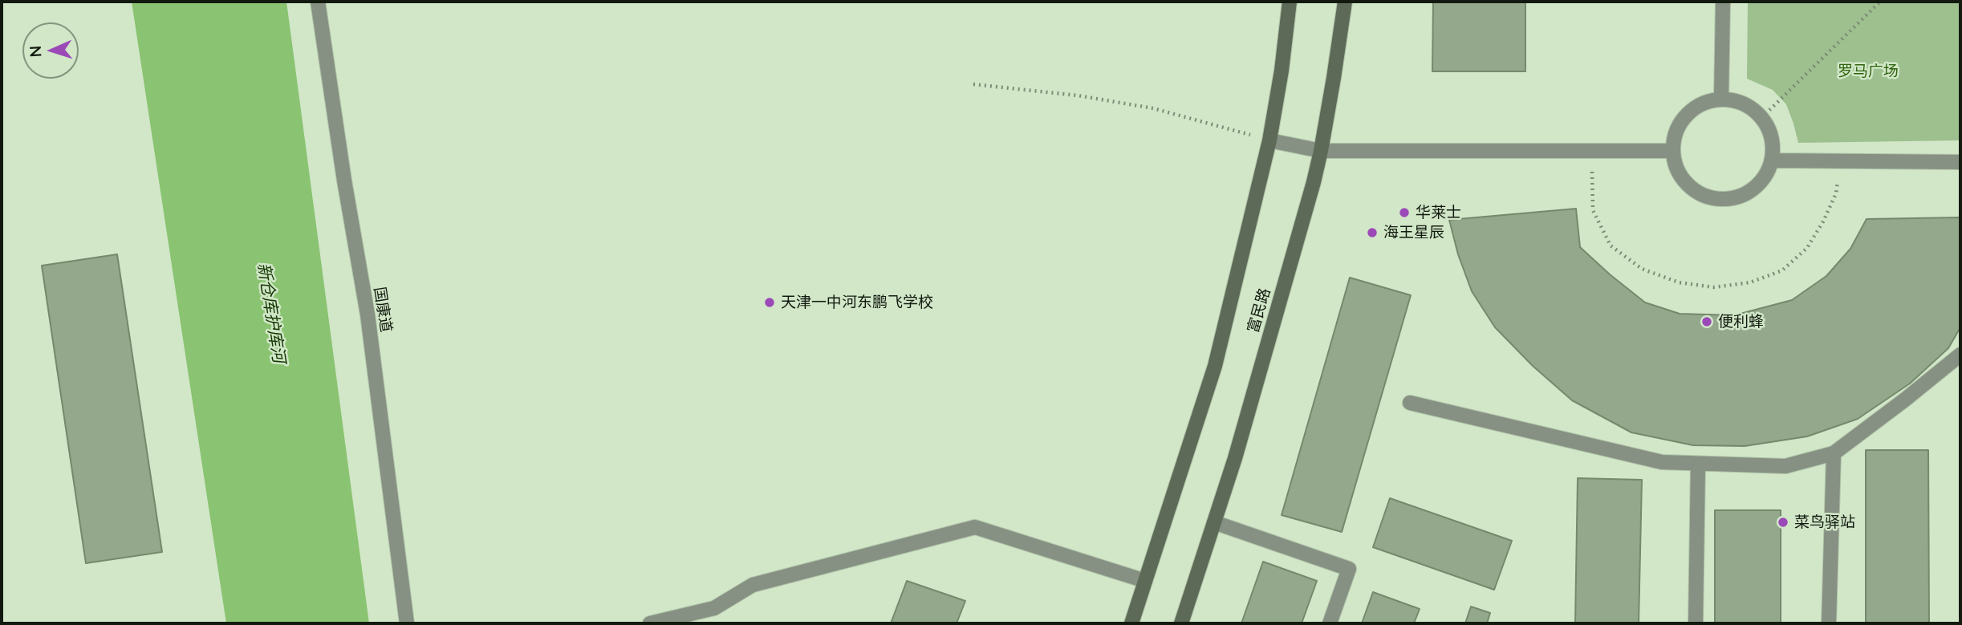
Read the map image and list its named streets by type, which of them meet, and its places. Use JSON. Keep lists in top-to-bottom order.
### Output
{
  "streets": {
    "main road": ["富民路"],
    "street": ["国康道"]
  },
  "water": ["新仓库护库河"],
  "parks": ["罗马广场"],
  "places": [
    "华莱士",
    "海王星辰",
    "天津一中河东鹏飞学校",
    "便利蜂",
    "菜鸟驿站"
  ],
  "north": "left"
}
